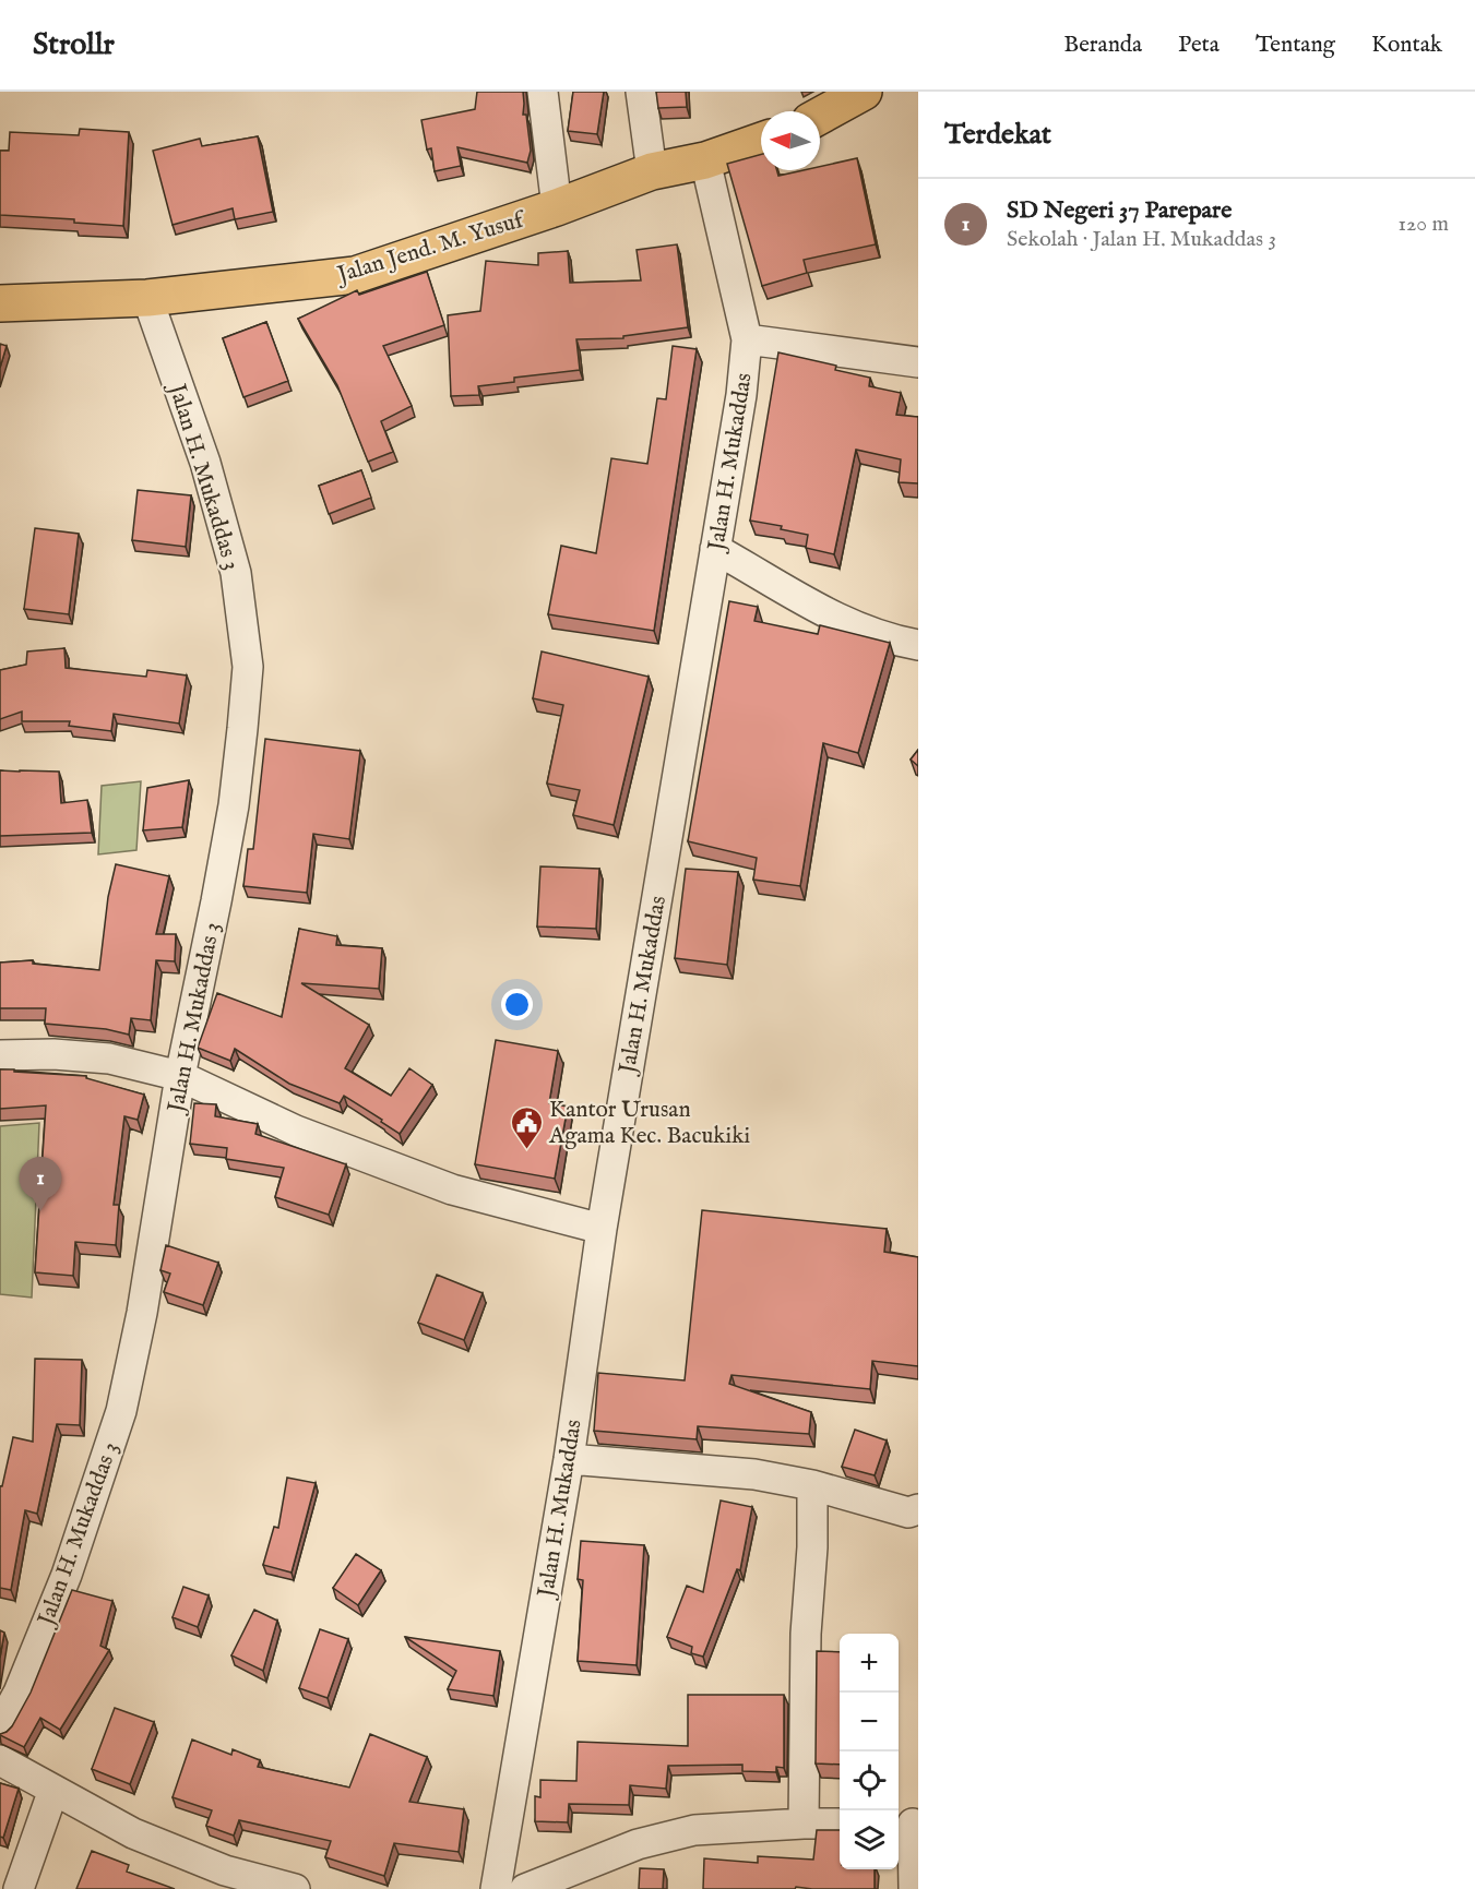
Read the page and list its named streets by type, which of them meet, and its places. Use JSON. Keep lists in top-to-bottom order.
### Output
{
  "streets": {
    "highway": ["Jalan Jend. M. Yusuf"],
    "street": ["Jalan H. Mukaddas", "Jalan H. Mukaddas 3"]
  },
  "crossings": [
    ["Jalan Jend. M. Yusuf", "Jalan H. Mukaddas"],
    ["Jalan Jend. M. Yusuf", "Jalan H. Mukaddas 3"]
  ],
  "places": {
    "public building": ["Kantor Urusan Agama Kec. Bacukiki"]
  },
  "north": "left",
  "page": {
    "header": "Strollr",
    "nav": [
      "Beranda",
      "Peta",
      "Tentang",
      "Kontak"
    ],
    "heading": "Terdekat",
    "list": [
      {
        "mark": "1",
        "name": "SD Negeri 37 Parepare",
        "note": "Sekolah · Jalan H. Mukaddas 3",
        "value": "120 m"
      }
    ],
    "pins": "1",
    "map_buttons": ["+", "−"]
  }
}
